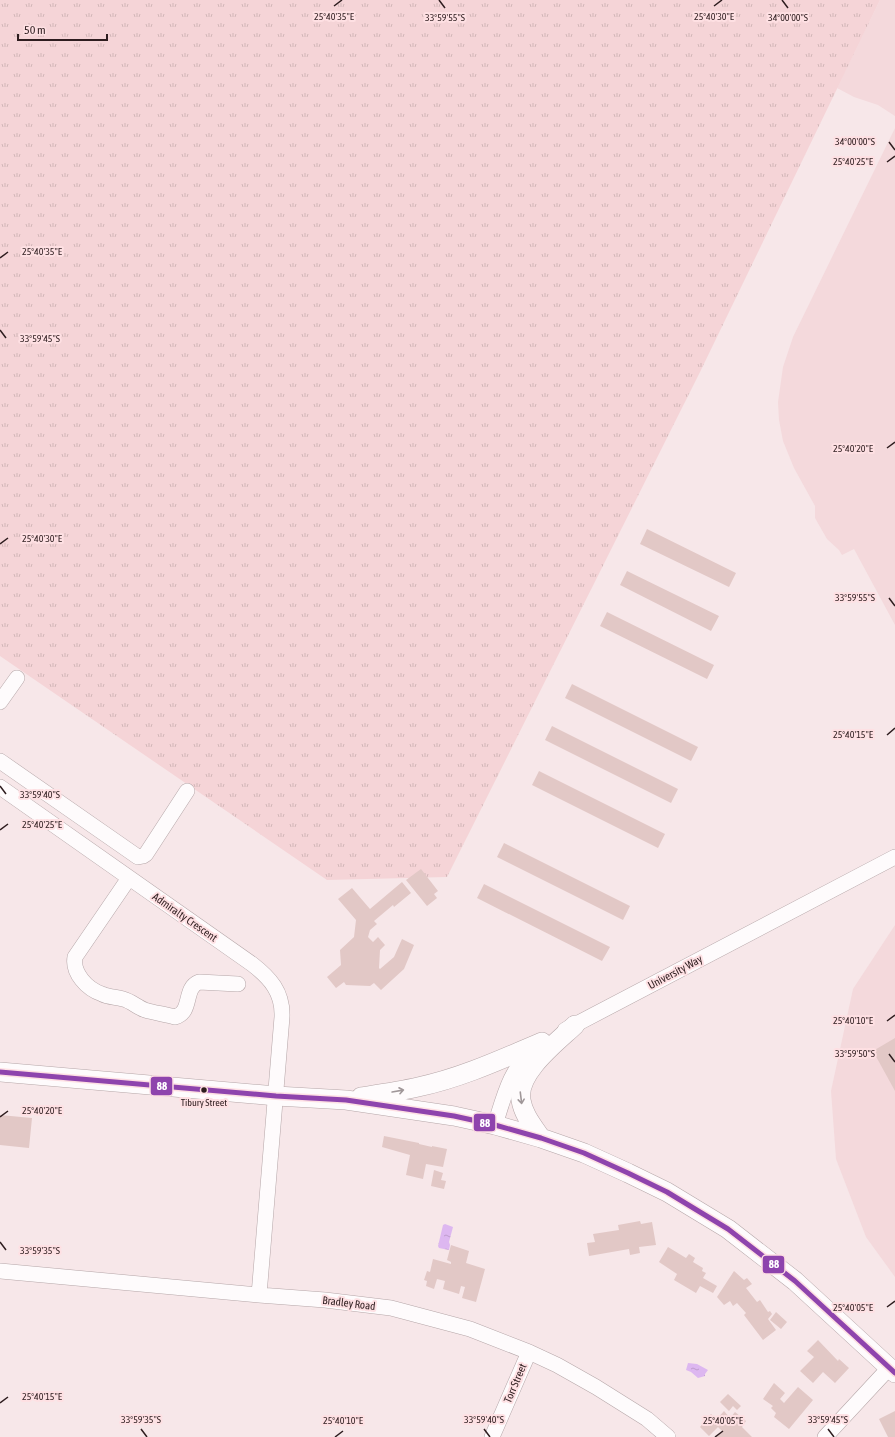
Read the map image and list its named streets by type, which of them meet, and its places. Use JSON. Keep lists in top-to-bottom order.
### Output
{
  "streets": {
    "street": [
      "Admiralty Crescent",
      "University Way",
      "Bradley Road",
      "Torr Street"
    ]
  },
  "crossings": [
    ["Bradley Road", "Torr Street"]
  ],
  "places": ["Tibury Street"],
  "lines": ["transit line 88"],
  "scale_bar": "50 m",
  "coordinates": [
    "25°40'35\"E",
    "25°40'30\"E",
    "33°59'55\"S",
    "34°00'00\"S",
    "25°40'25\"E",
    "33°59'45\"S",
    "25°40'20\"E",
    "25°40'15\"E",
    "33°59'40\"S",
    "25°40'10\"E",
    "33°59'50\"S",
    "33°59'35\"S",
    "25°40'05\"E"
  ]
}
